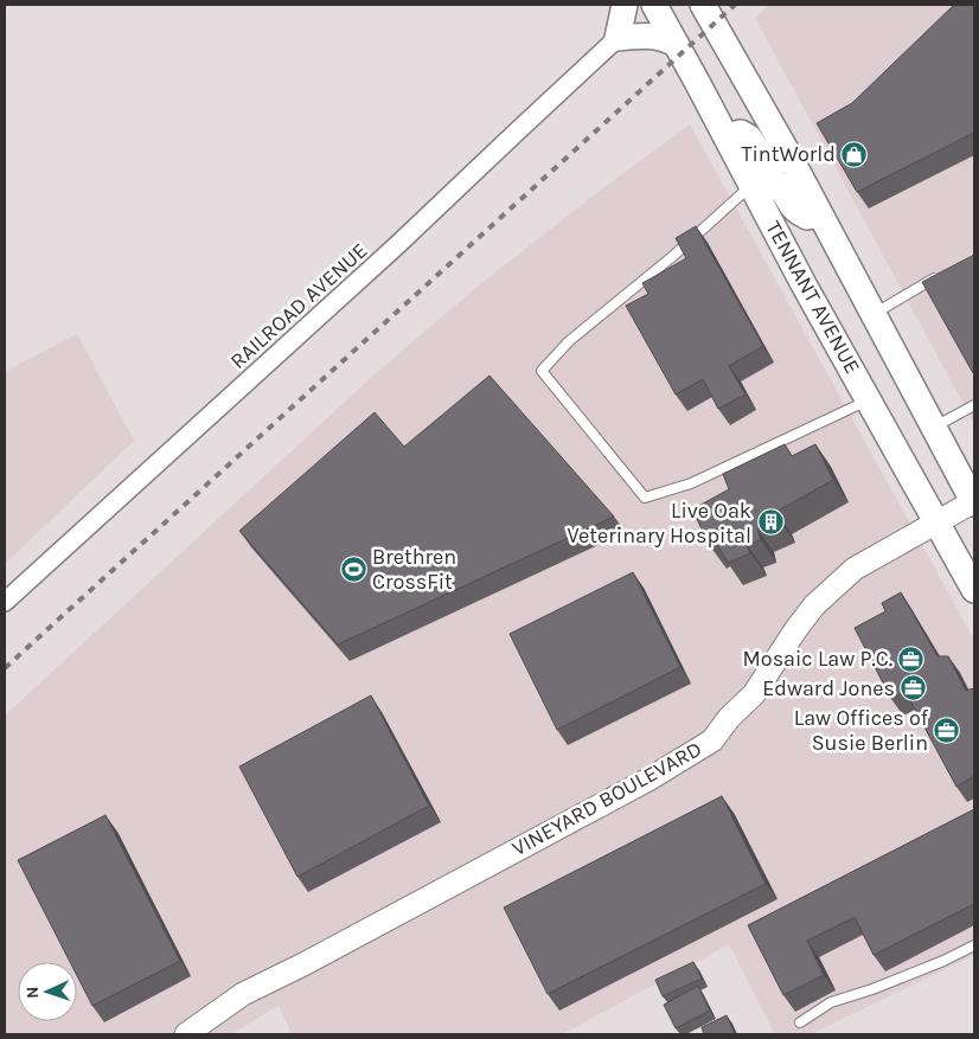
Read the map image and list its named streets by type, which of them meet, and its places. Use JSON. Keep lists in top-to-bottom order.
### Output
{
  "streets": {
    "main road": ["TENNANT AVENUE"],
    "street": ["RAILROAD AVENUE", "VINEYARD BOULEVARD"]
  },
  "crossings": [
    ["TENNANT AVENUE", "VINEYARD BOULEVARD"]
  ],
  "places": {
    "shop": ["TintWorld"],
    "building": ["Live Oak Veterinary Hospital"],
    "sports": ["Brethren CrossFit"],
    "office": ["Mosaic Law P.C.", "Edward Jones", "Law Offices of Susie Berlin"]
  },
  "north": "left"
}
